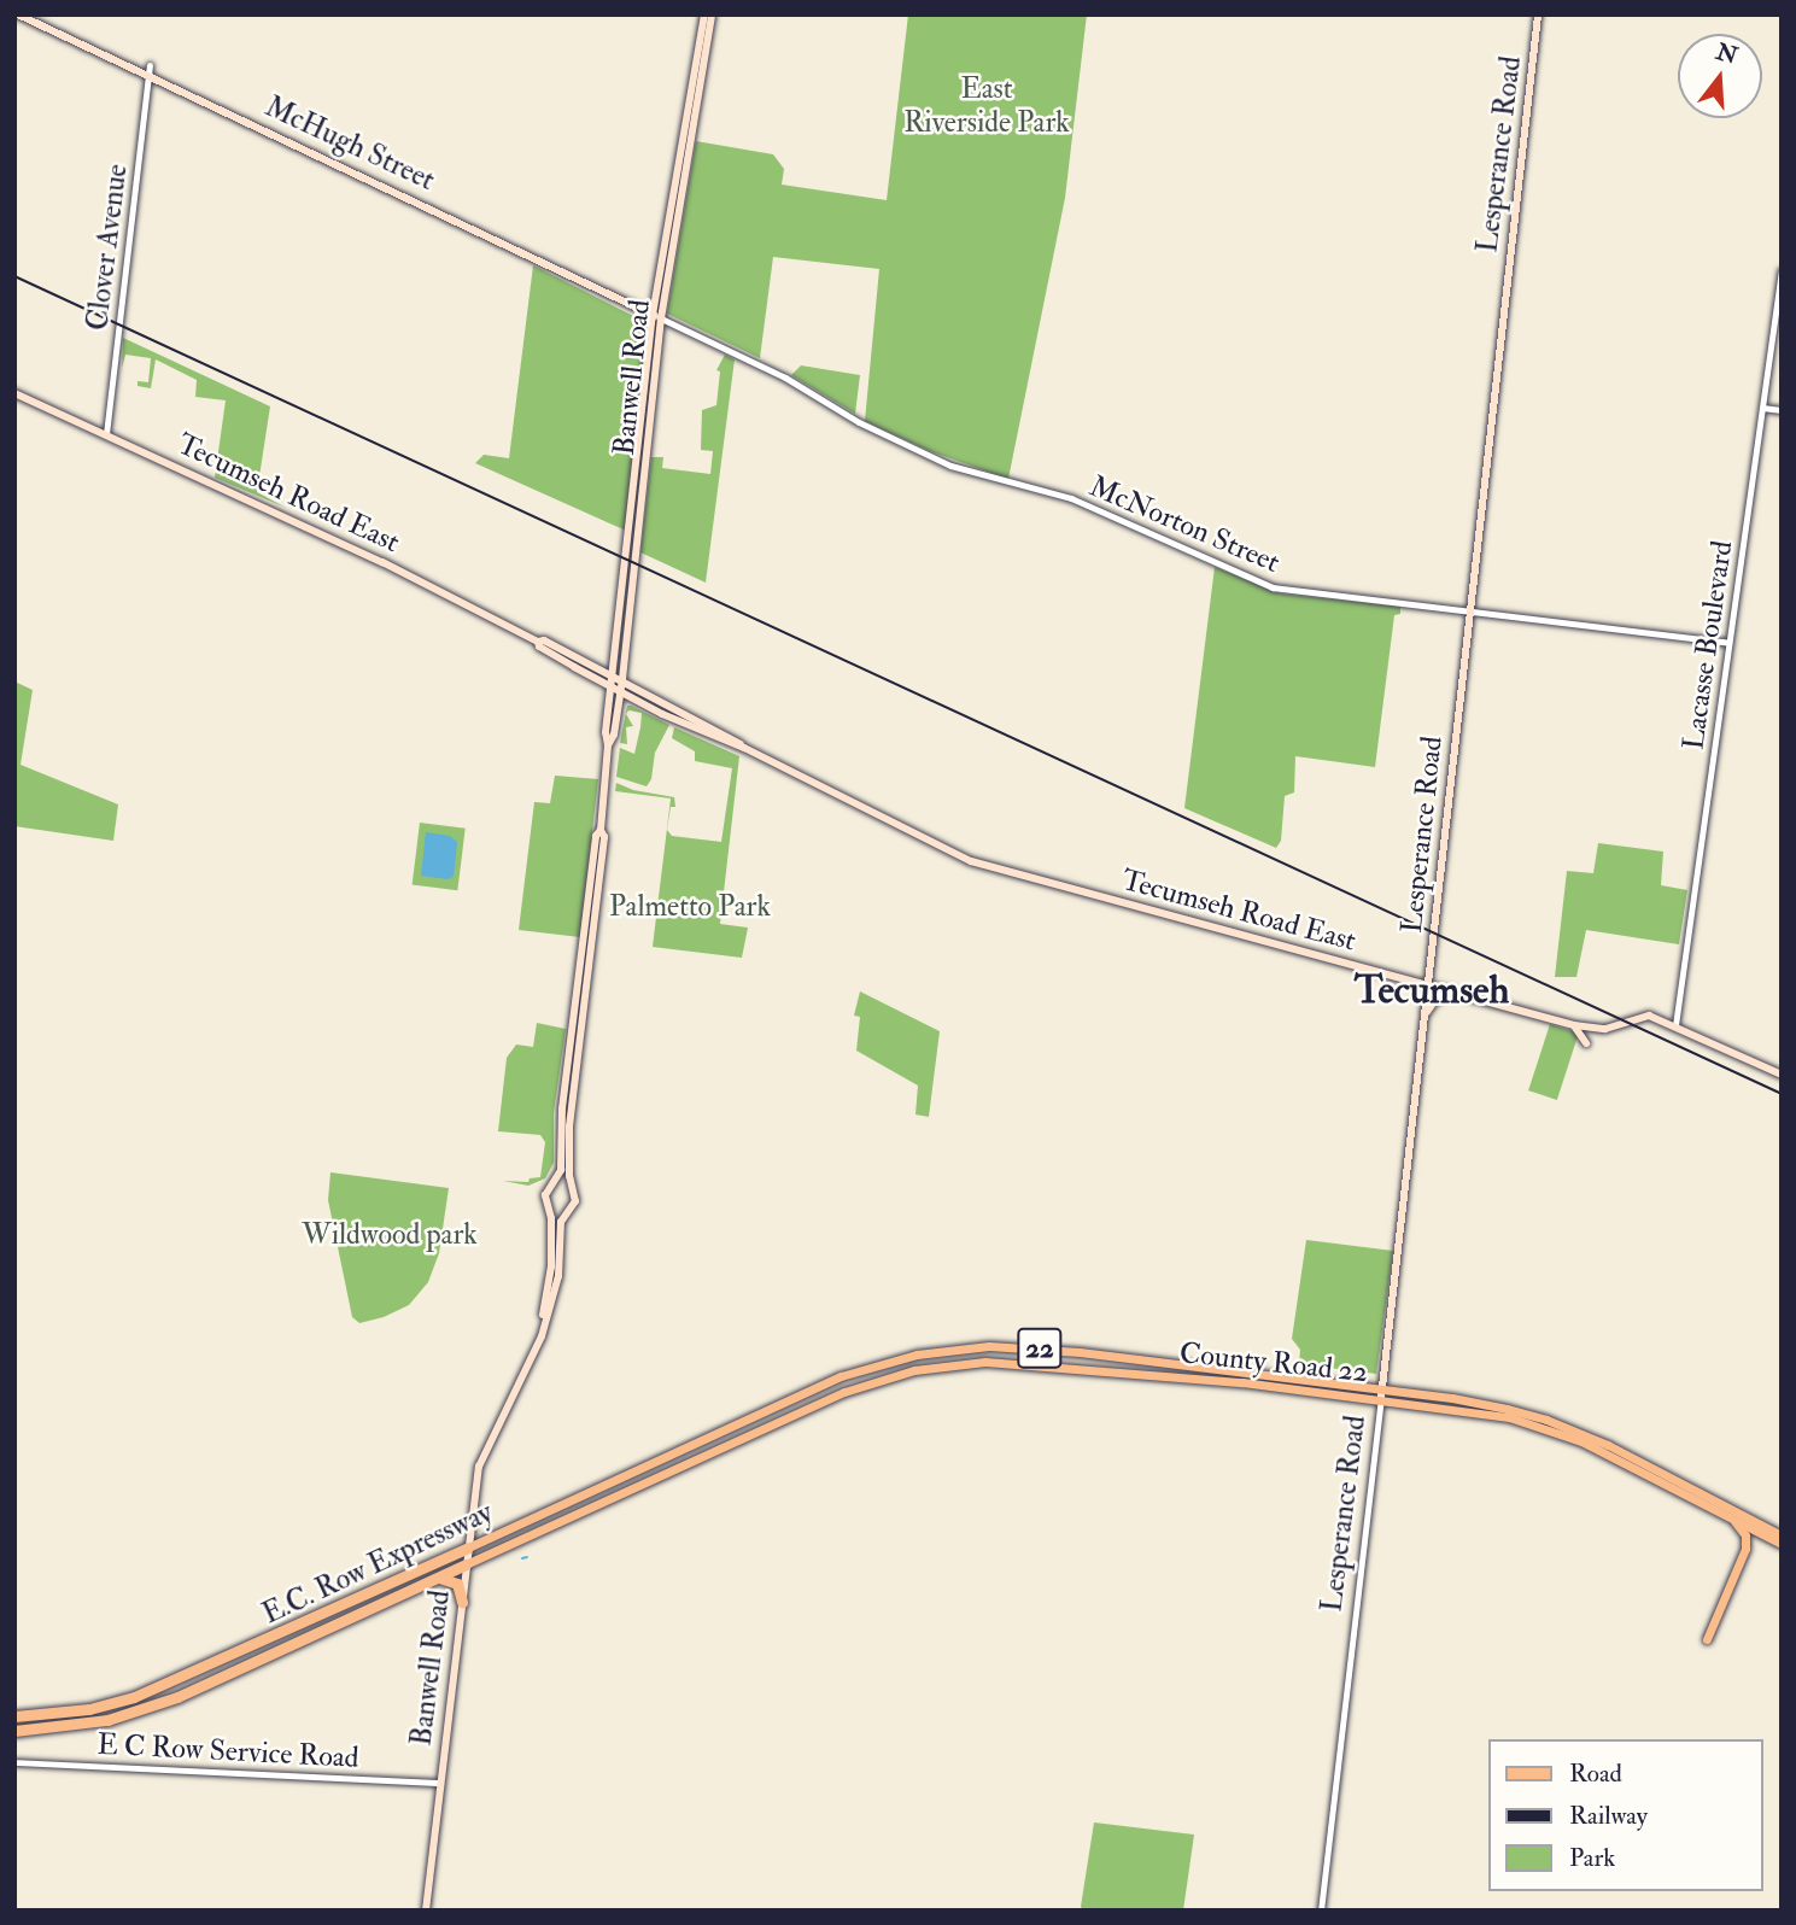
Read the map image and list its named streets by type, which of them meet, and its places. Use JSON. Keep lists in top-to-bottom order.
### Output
{
  "streets": {
    "highway": ["E.C. Row Expressway"],
    "main road": [
      "McHugh Street",
      "Lesperance Road",
      "Banwell Road",
      "Tecumseh Road East",
      "22",
      "County Road 22"
    ],
    "street": [
      "Clover Avenue",
      "McNorton Street",
      "Lacasse Boulevard",
      "E C Row Service Road"
    ]
  },
  "crossings": [
    ["McHugh Street", "Clover Avenue"],
    ["McHugh Street", "Banwell Road"],
    ["McHugh Street", "McNorton Street"],
    ["Lesperance Road", "Tecumseh Road East"],
    ["Lesperance Road", "McNorton Street"],
    ["Lesperance Road", "County Road 22"],
    ["Clover Avenue", "Tecumseh Road East"],
    ["Banwell Road", "Tecumseh Road East"],
    ["Banwell Road", "McNorton Street"],
    ["Banwell Road", "E.C. Row Expressway"],
    ["Banwell Road", "E C Row Service Road"],
    ["Tecumseh Road East", "Lacasse Boulevard"],
    ["McNorton Street", "Lacasse Boulevard"],
    ["County Road 22", "E.C. Row Expressway"]
  ],
  "districts": ["Tecumseh"],
  "parks": ["East Riverside Park", "Palmetto Park", "Wildwood park"],
  "legend": ["Road", "Railway", "Park"],
  "north": "top"
}
